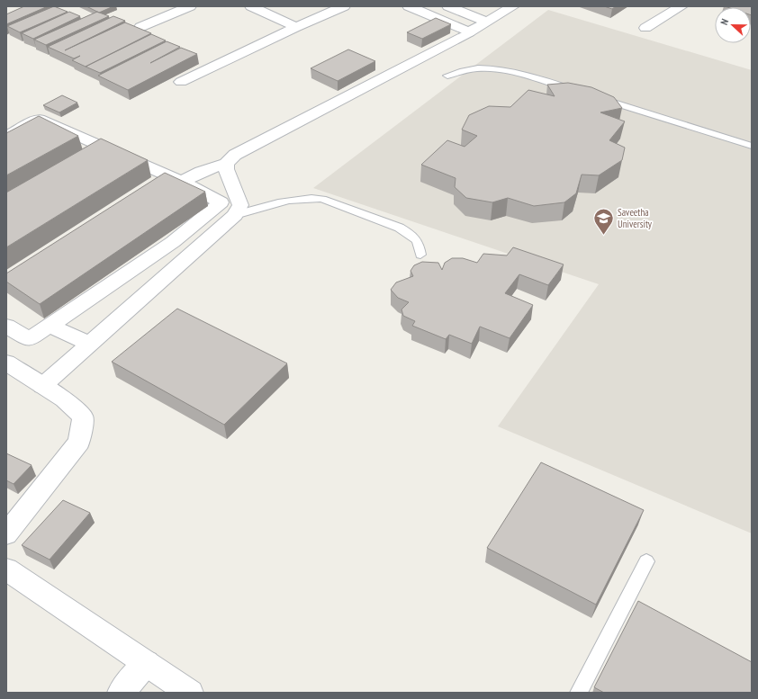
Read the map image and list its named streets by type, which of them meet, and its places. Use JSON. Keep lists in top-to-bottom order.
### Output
{
  "places": {
    "school or university": ["Saveetha University"]
  },
  "north": "left"
}
